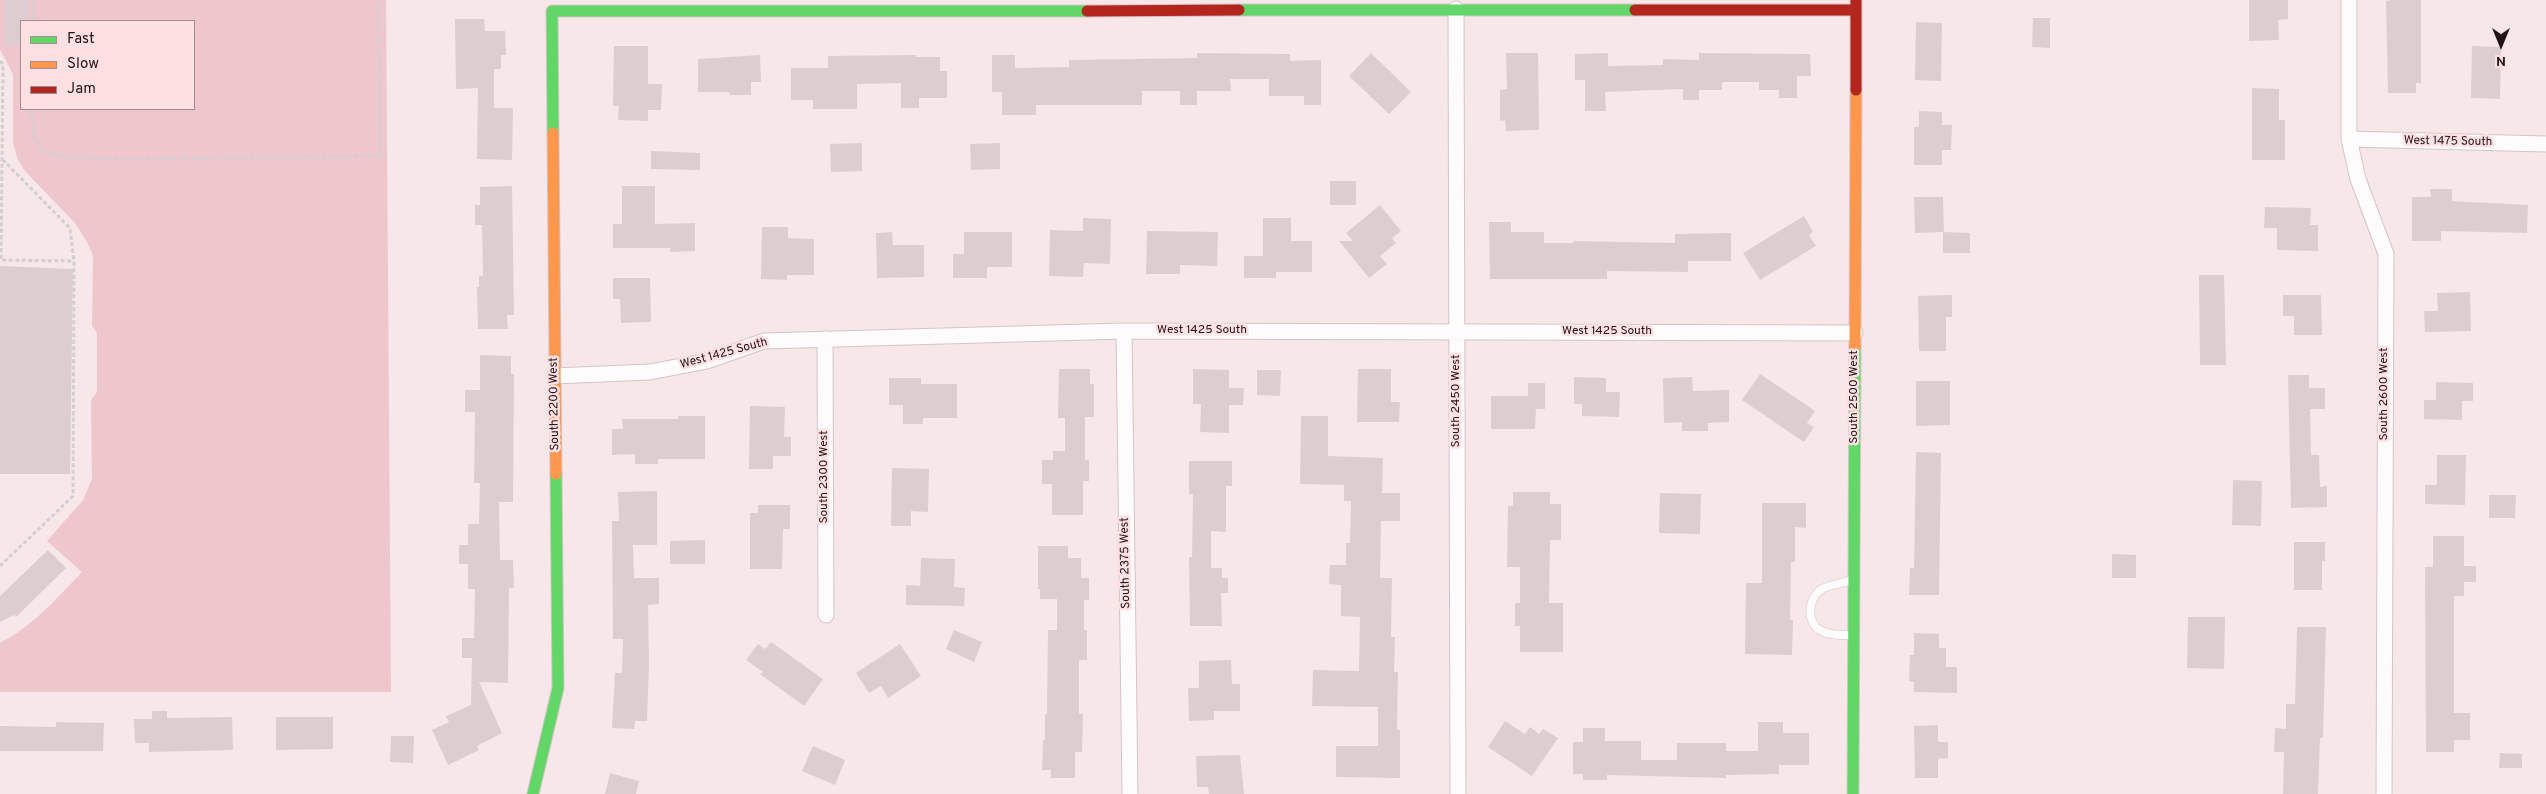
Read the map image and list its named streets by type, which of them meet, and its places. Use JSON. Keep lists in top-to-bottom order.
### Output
{
  "streets": {
    "street": [
      "West 1475 South",
      "West 1425 South",
      "South 2600 West",
      "South 2500 West",
      "South 2450 West",
      "South 2200 West",
      "South 2300 West",
      "South 2375 West"
    ]
  },
  "crossings": [
    ["West 1475 South", "South 2600 West"],
    ["West 1425 South", "South 2500 West"],
    ["West 1425 South", "South 2450 West"],
    ["West 1425 South", "South 2200 West"],
    ["West 1425 South", "South 2300 West"],
    ["West 1425 South", "South 2375 West"],
    ["South 2450 West", "South 2200 West"]
  ],
  "legend": ["Fast", "Slow", "Jam"],
  "north": "bottom"
}
